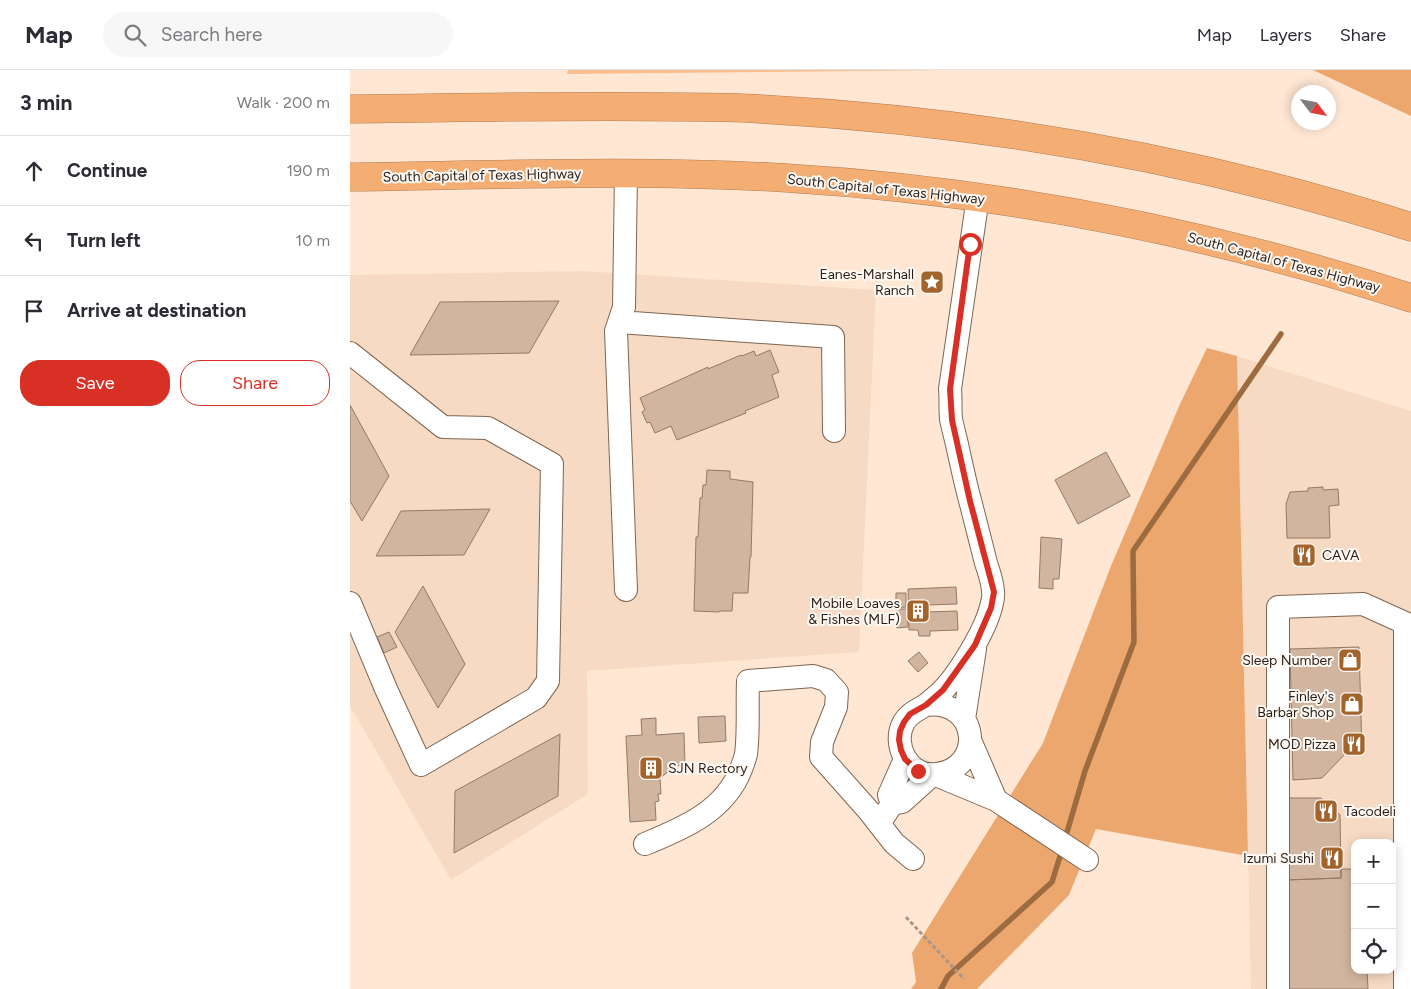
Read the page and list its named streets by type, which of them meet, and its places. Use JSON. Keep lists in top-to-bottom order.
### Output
{
  "streets": {
    "highway": ["South Capital of Texas Highway"]
  },
  "places": {
    "place": ["Eanes-Marshall Ranch"],
    "restaurant": [
      "CAVA",
      "MOD Pizza",
      "Tacodeli",
      "Izumi Sushi"
    ],
    "building": ["Mobile Loaves & Fishes (MLF)", "SJN Rectory"],
    "shop": ["Sleep Number", "Finley's Barbar Shop"]
  },
  "north": "bottom right",
  "page": {
    "header": "Map",
    "search": "Search here",
    "nav": ["Map", "Layers", "Share"],
    "heading": ["3 min", "Walk · 200 m"],
    "list": [
      ["Continue", "190 m"],
      ["Turn left", "10 m"],
      "Arrive at destination"
    ],
    "buttons": ["Save", "Share"],
    "map_buttons": ["+", "−"]
  }
}
